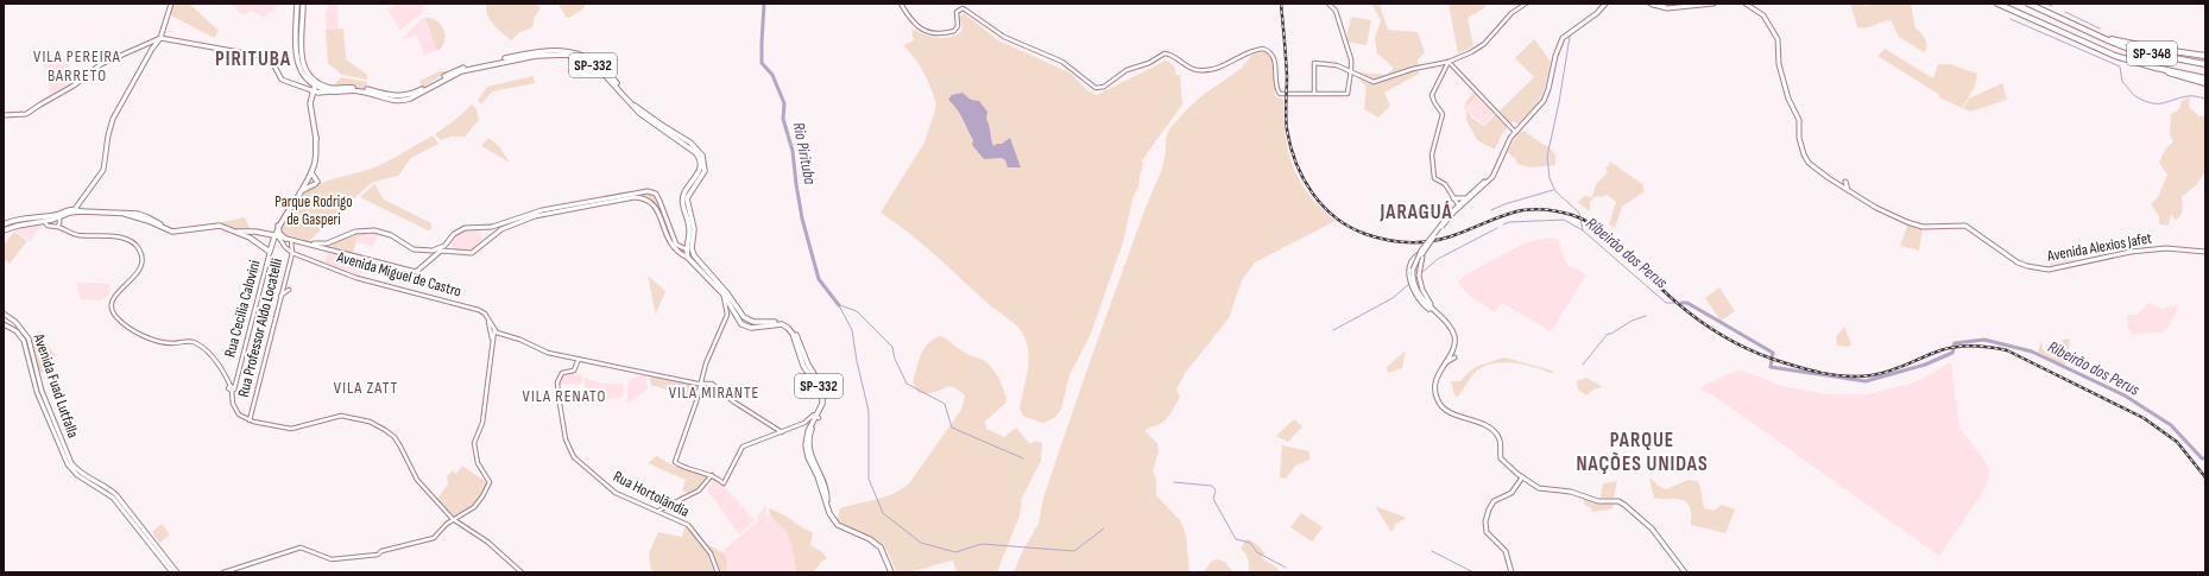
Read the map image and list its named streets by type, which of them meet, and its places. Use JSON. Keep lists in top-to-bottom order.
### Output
{
  "streets": {
    "highway": ["SP-348"],
    "main road": [
      "SP-332",
      "Avenida Alexios Jafet",
      "Rua Cecília Calovini",
      "Avenida Fuad Lutfalla"
    ],
    "street": ["Avenida Miguel de Castro", "Rua Professor Aldo Locatelli", "Rua Hortolãndia"]
  },
  "crossings": [
    ["Avenida Miguel de Castro", "Rua Cecília Calovini"],
    ["Avenida Miguel de Castro", "Rua Professor Aldo Locatelli"],
    ["Rua Cecília Calovini", "Rua Professor Aldo Locatelli"]
  ],
  "districts": [
    "VILA PEREIRA BARRETO",
    "PIRITUBA",
    "JARAGUÁ",
    "VILA ZATT",
    "VILA MIRANTE",
    "VILA RENATO",
    "PARQUE NAÇÕES UNIDAS"
  ],
  "water": ["Rio Pirituba", "Ribeirão dos Perus"],
  "parks": ["Parque Rodrigo de Gasperi"]
}
